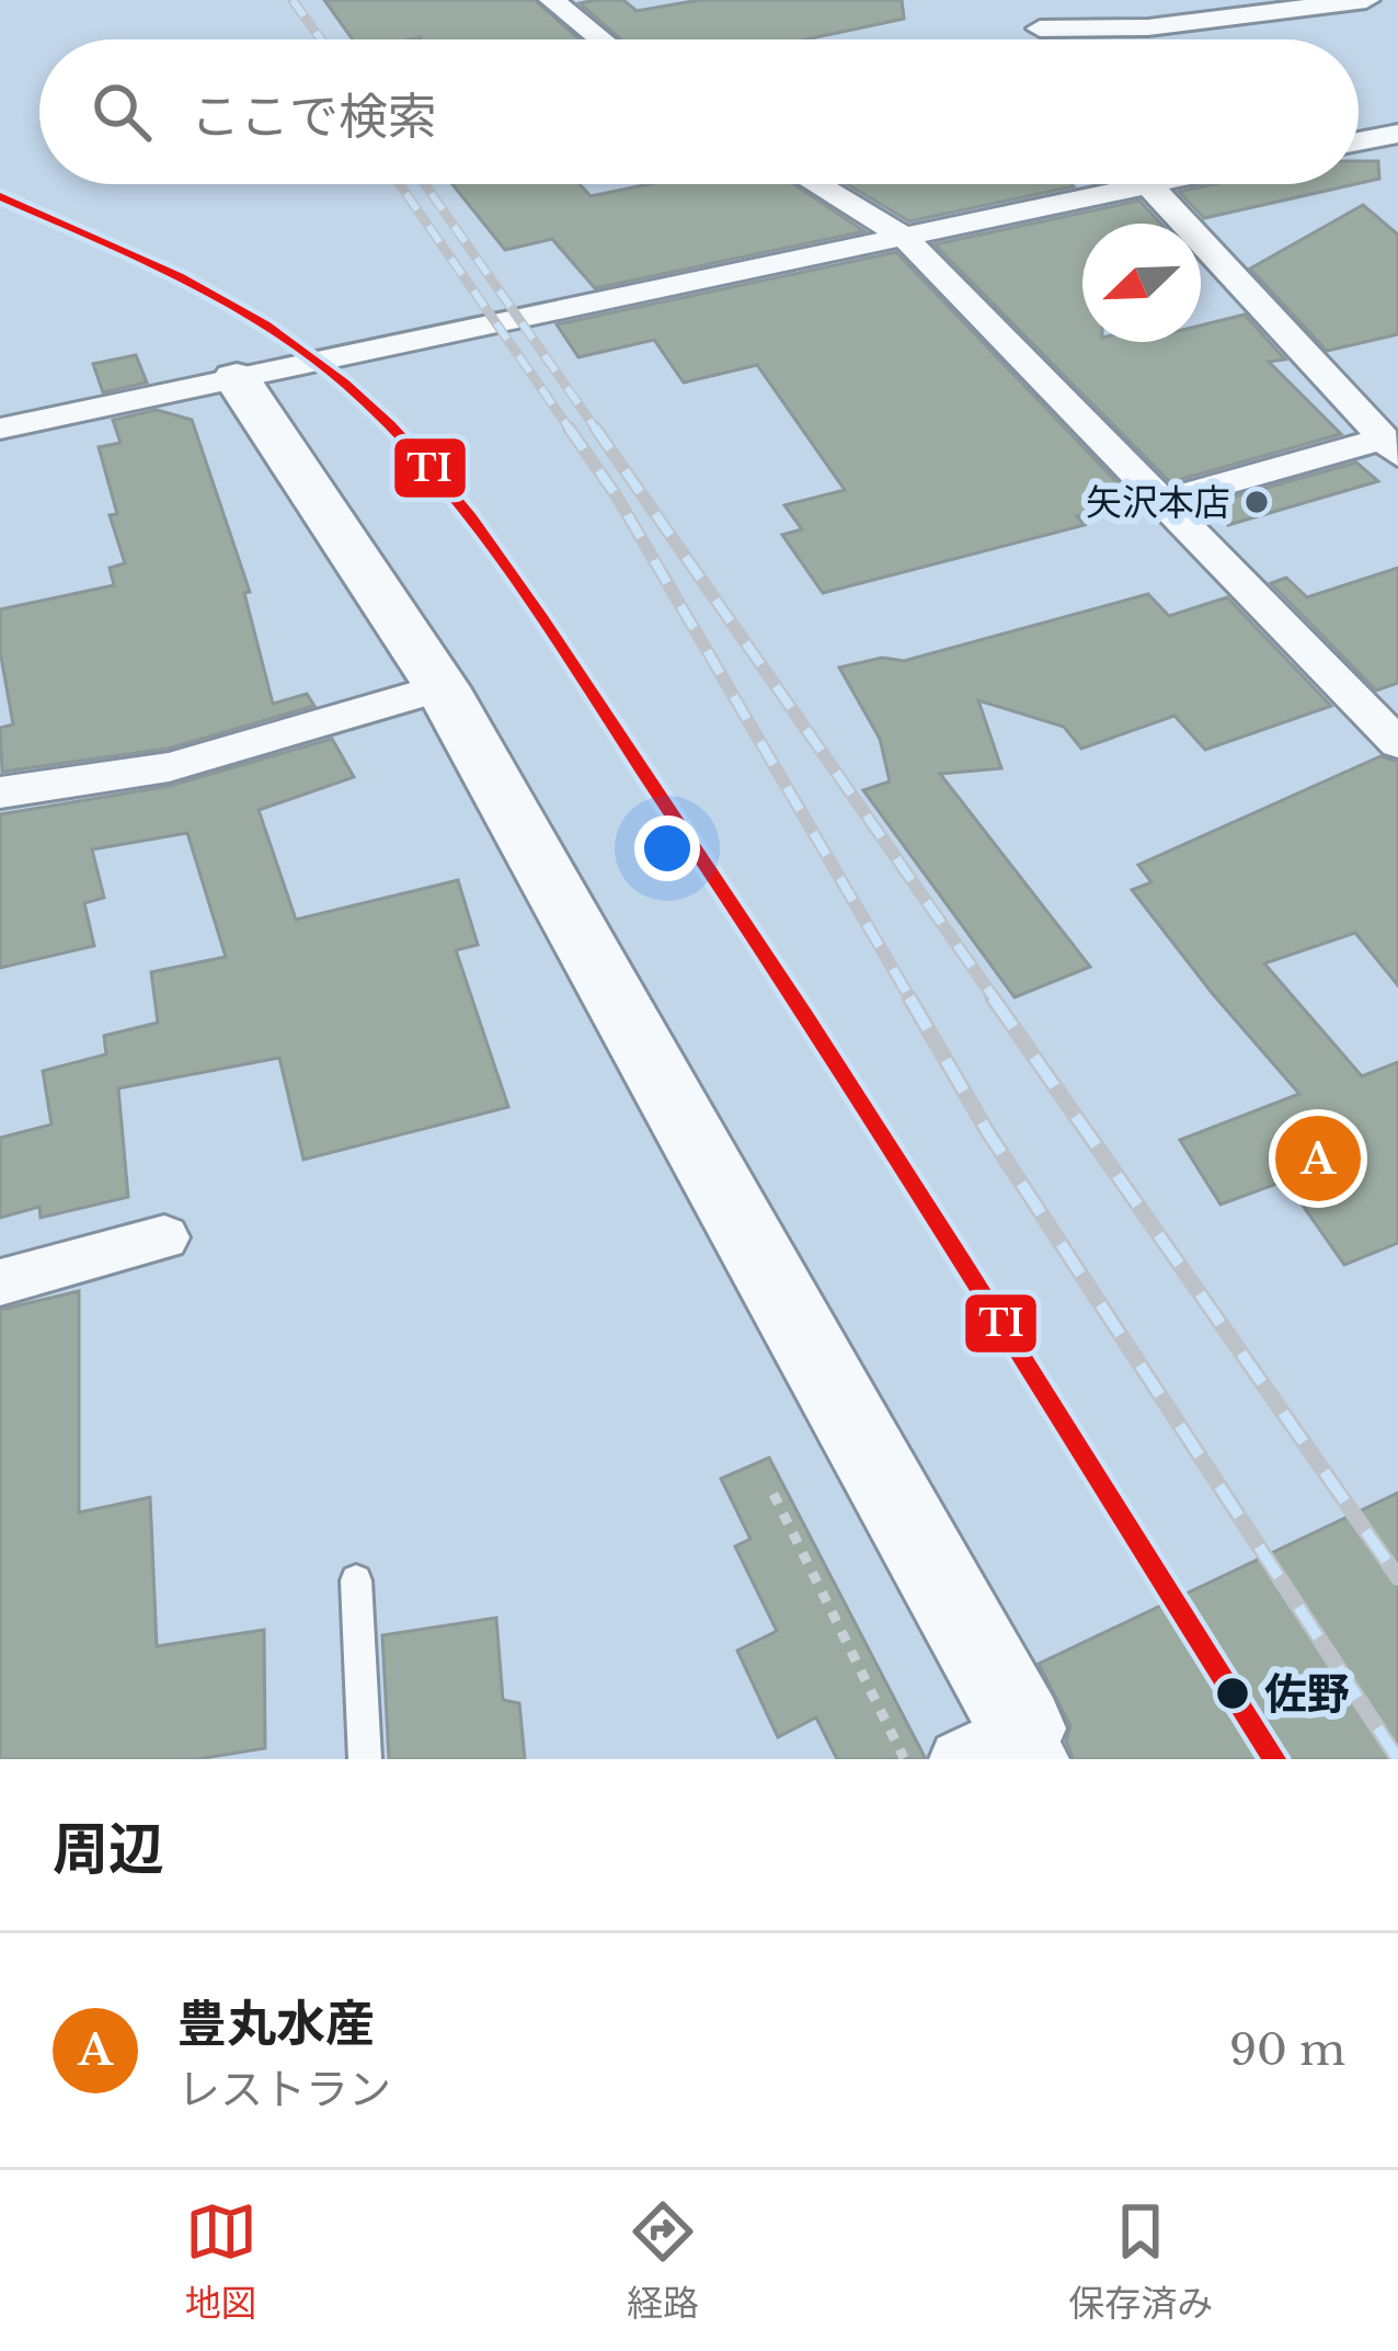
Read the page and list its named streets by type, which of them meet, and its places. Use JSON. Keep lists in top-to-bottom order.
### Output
{
  "places": ["矢沢本店", "佐野"],
  "lines": ["transit line TI"],
  "north": "bottom left",
  "page": {
    "search": "ここで検索",
    "pins": "A",
    "heading": "周辺",
    "list": [
      {
        "mark": "A",
        "name": "豊丸水産",
        "note": "レストラン",
        "value": "90 m"
      }
    ],
    "nav": ["地図", "経路", "保存済み"]
  }
}
